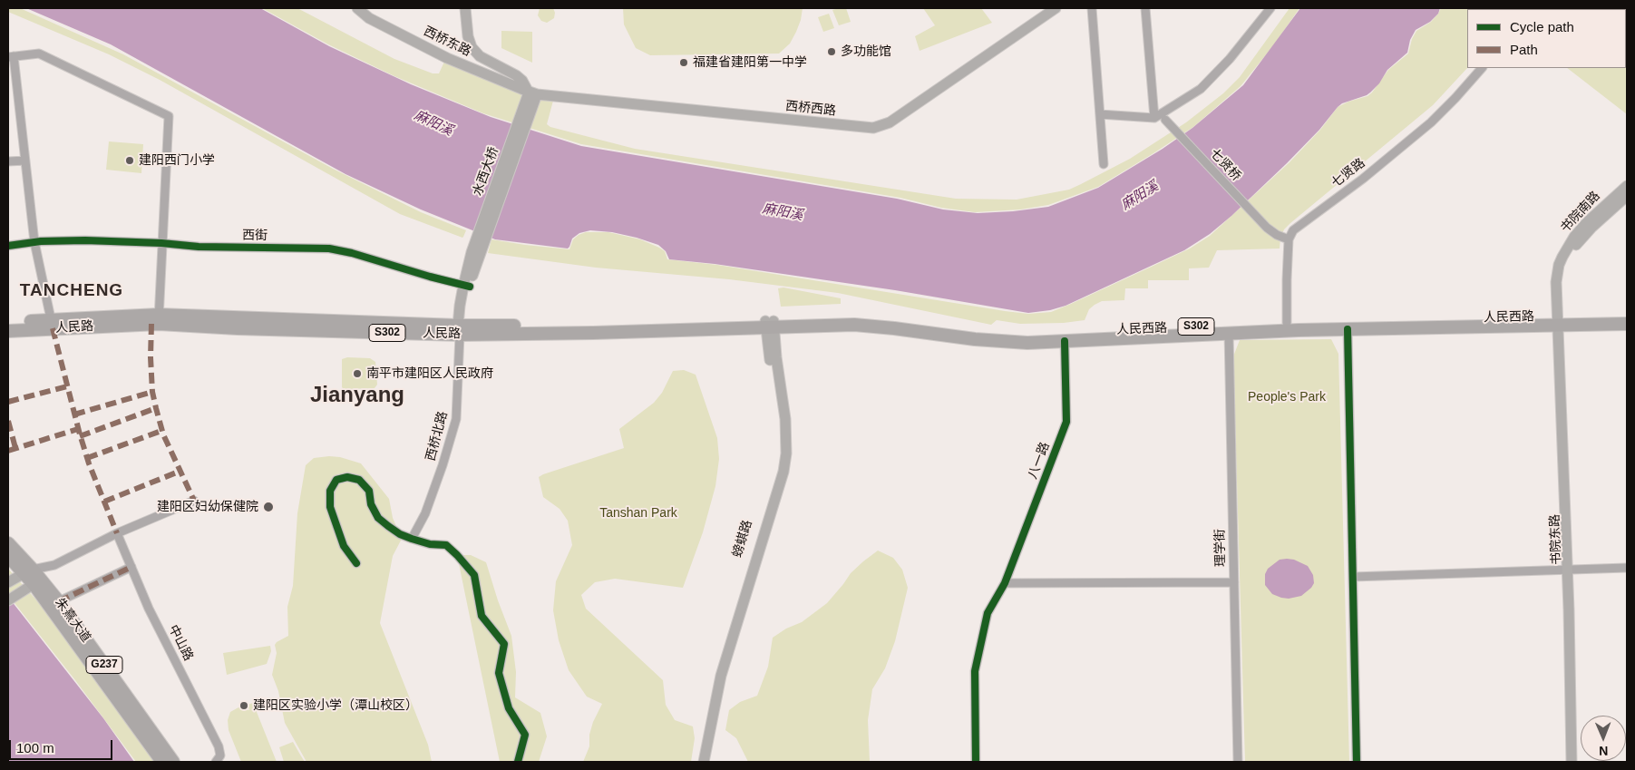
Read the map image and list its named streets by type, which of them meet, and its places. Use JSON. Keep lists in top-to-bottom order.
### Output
{
  "streets": {
    "highway": [
      "人民西路",
      "S302",
      "人民路",
      "朱熹大道",
      "G237"
    ],
    "main road": [
      "西桥东路",
      "西桥西路",
      "水西大桥",
      "书院南路",
      "螃蜞路",
      "书院东路"
    ],
    "street": [
      "七贤桥",
      "七贤路",
      "西街",
      "西桥北路",
      "八一路",
      "理学街",
      "中山路"
    ]
  },
  "crossings": [
    ["西桥东路", "西桥西路"],
    ["西桥东路", "水西大桥"],
    ["西桥西路", "水西大桥"],
    ["七贤桥", "七贤路"],
    ["水西大桥", "西街"],
    ["水西大桥", "人民路"],
    ["水西大桥", "西桥北路"],
    ["书院南路", "人民西路"],
    ["书院南路", "书院东路"],
    ["人民西路", "人民路"],
    ["人民西路", "八一路"],
    ["人民西路", "螃蜞路"],
    ["人民西路", "书院东路"],
    ["人民西路", "理学街"],
    ["人民路", "西桥北路"],
    ["人民路", "螃蜞路"],
    ["朱熹大道", "G237"]
  ],
  "districts": ["TANCHENG", "Jianyang"],
  "water": ["麻阳溪"],
  "parks": ["People's Park", "Tanshan Park"],
  "places": [
    "多功能馆",
    "福建省建阳第一中学",
    "建阳西门小学",
    "南平市建阳区人民政府",
    "建阳区妇幼保健院",
    "建阳区实验小学（潭山校区）"
  ],
  "legend": ["Cycle path", "Path"],
  "scale_bar": "100 m",
  "north": "bottom"
}
